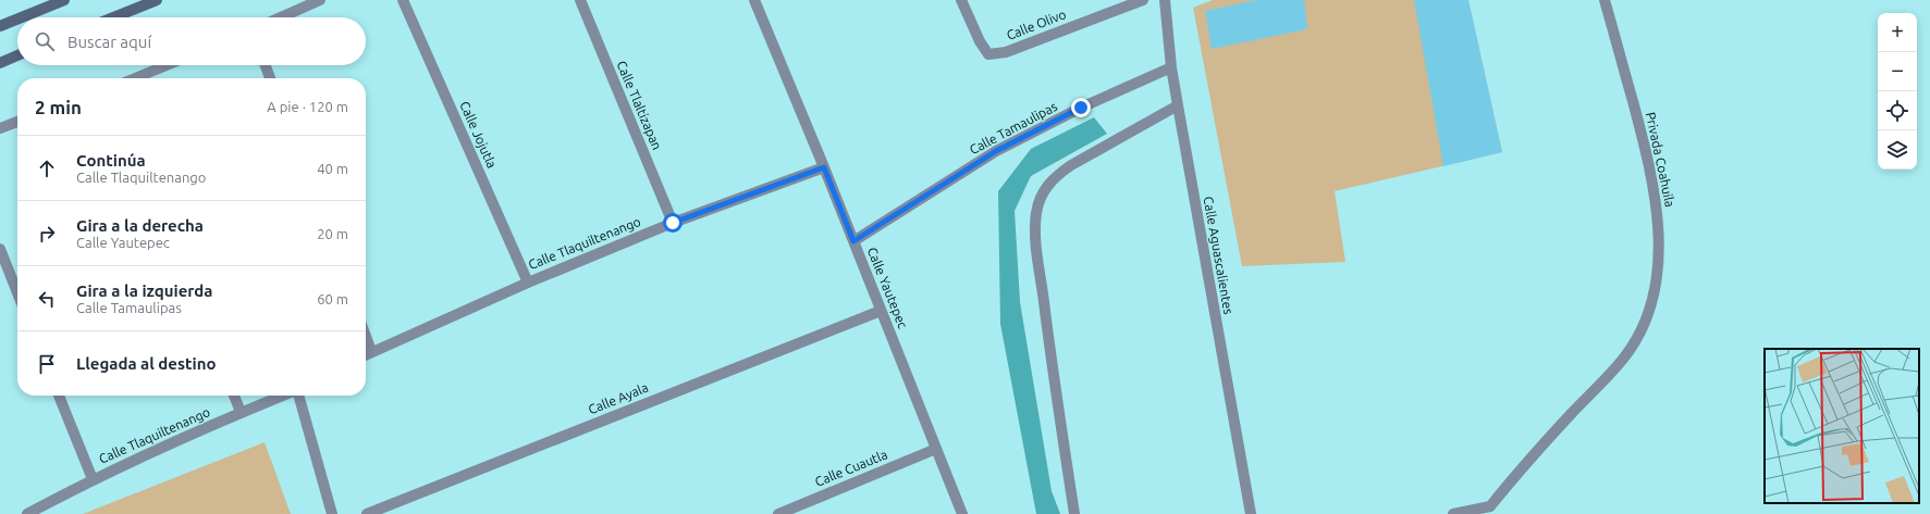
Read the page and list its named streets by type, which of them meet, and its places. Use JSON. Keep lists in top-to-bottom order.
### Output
{
  "streets": {
    "street": [
      "Calle Olivo",
      "Calle Tlaltizapan",
      "Calle Tamaulipas",
      "Calle Jojutla",
      "Privada Coahuila",
      "Calle Tlaquiltenango",
      "Calle Aguascalientes",
      "Calle Yautepec",
      "Calle Ayala",
      "Calle Cuautla"
    ]
  },
  "crossings": [
    ["Calle Tlaltizapan", "Calle Tlaquiltenango"],
    ["Calle Tamaulipas", "Calle Aguascalientes"],
    ["Calle Tamaulipas", "Calle Yautepec"],
    ["Calle Jojutla", "Calle Tlaquiltenango"],
    ["Calle Tlaquiltenango", "Calle Yautepec"],
    ["Calle Yautepec", "Calle Ayala"],
    ["Calle Yautepec", "Calle Cuautla"]
  ],
  "page": {
    "map_buttons": ["+", "−"],
    "search": "Buscar aquí",
    "heading": ["2 min", "A pie · 120 m"],
    "list": [
      ["Continúa", "Calle Tlaquiltenango", "40 m"],
      ["Gira a la derecha", "Calle Yautepec", "20 m"],
      ["Gira a la izquierda", "Calle Tamaulipas", "60 m"],
      "Llegada al destino"
    ]
  }
}
